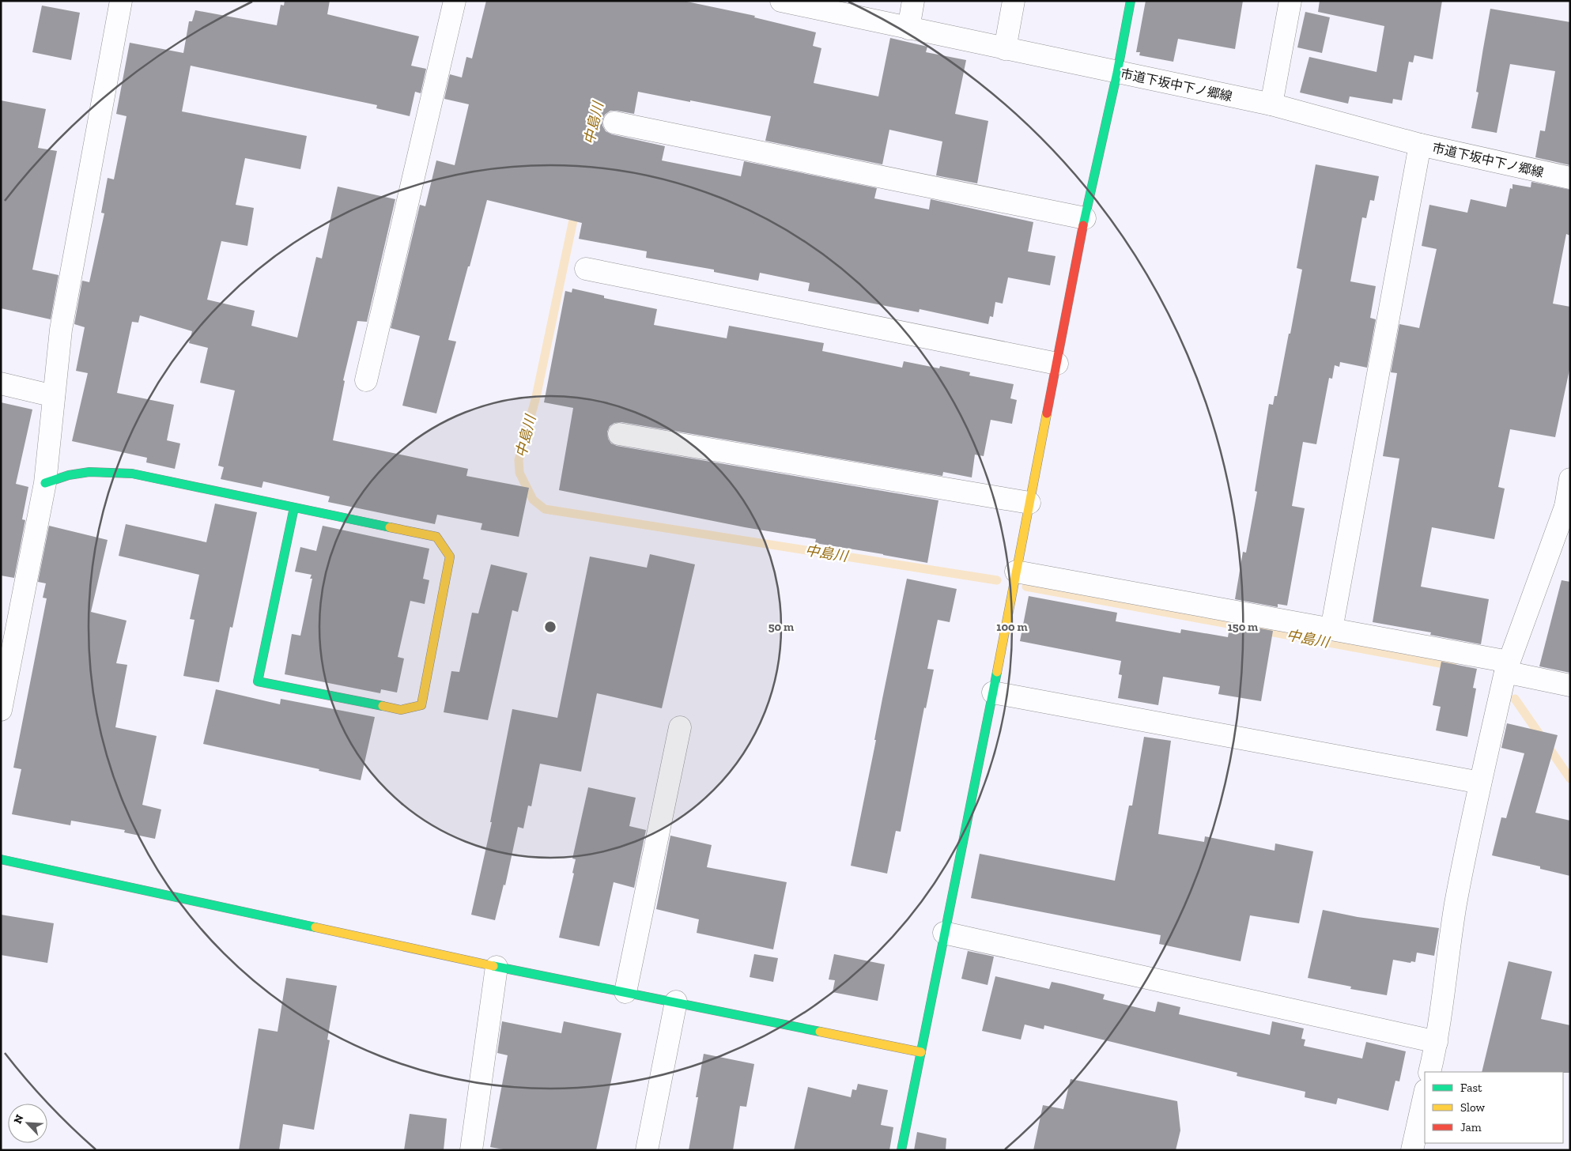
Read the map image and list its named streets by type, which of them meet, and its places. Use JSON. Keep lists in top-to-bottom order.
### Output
{
  "streets": {
    "street": ["市道下坂中下ノ郷線"]
  },
  "water": ["中島川"],
  "legend": ["Fast", "Slow", "Jam"],
  "north": "top left",
  "rings": ["50 m", "100 m", "150 m"]
}
